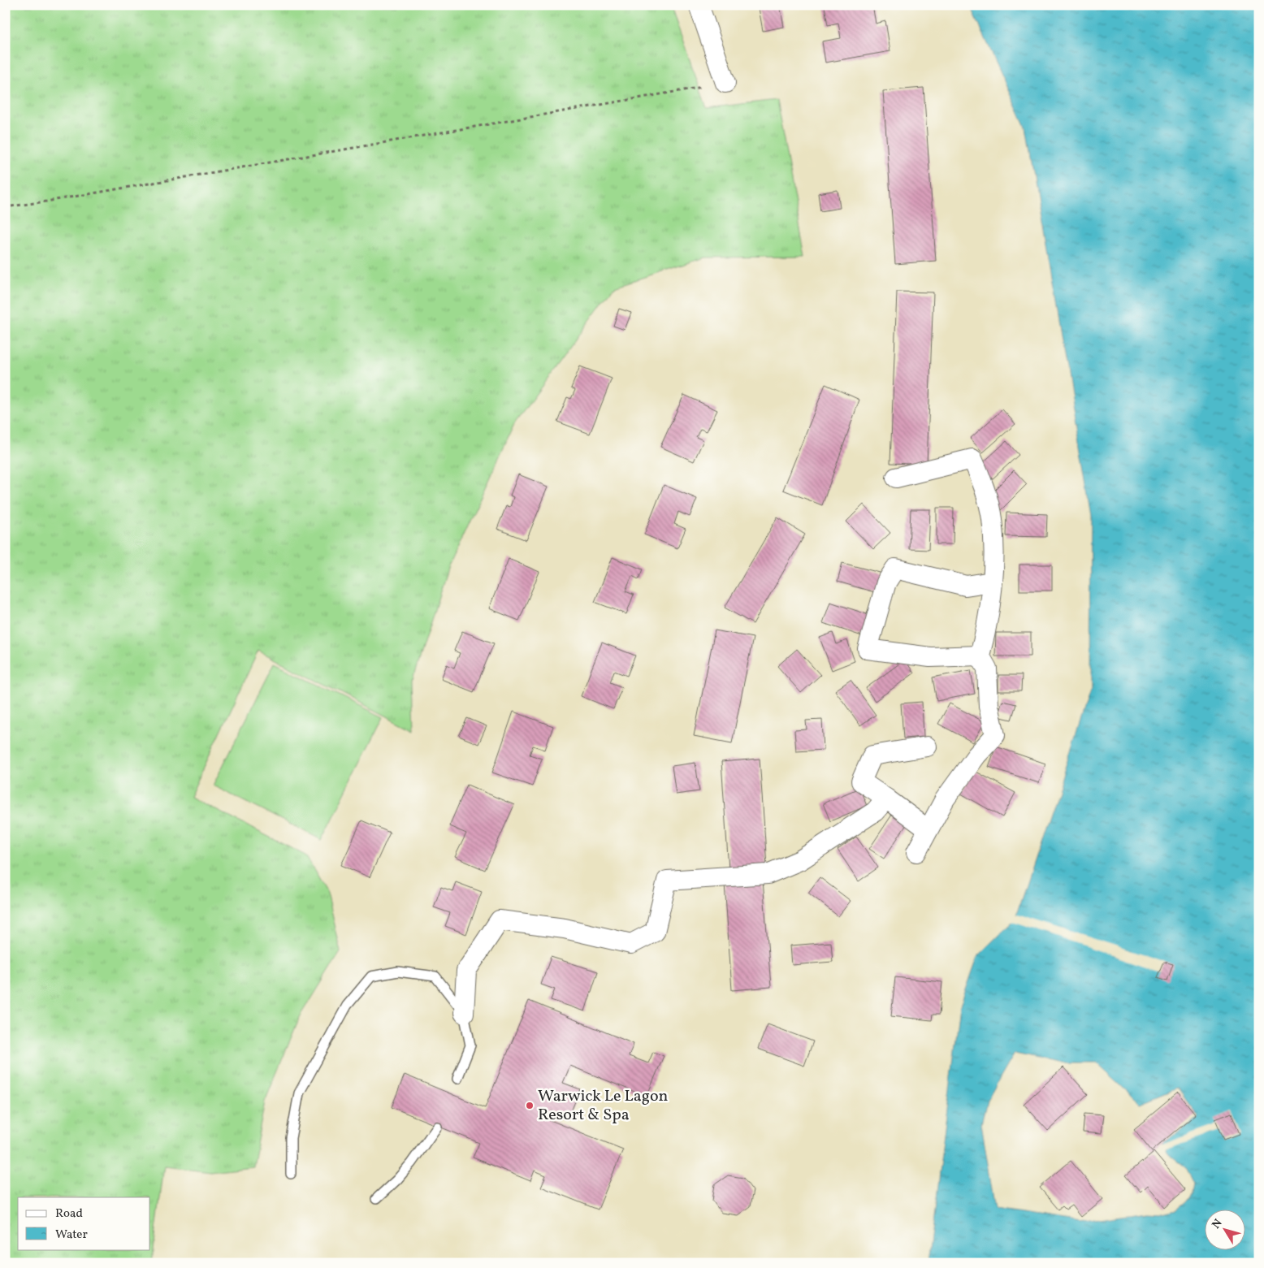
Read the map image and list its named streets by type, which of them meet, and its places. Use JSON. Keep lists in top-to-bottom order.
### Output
{
  "places": ["Warwick Le Lagon Resort & Spa"],
  "legend": ["Road", "Water"],
  "north": "top left"
}
